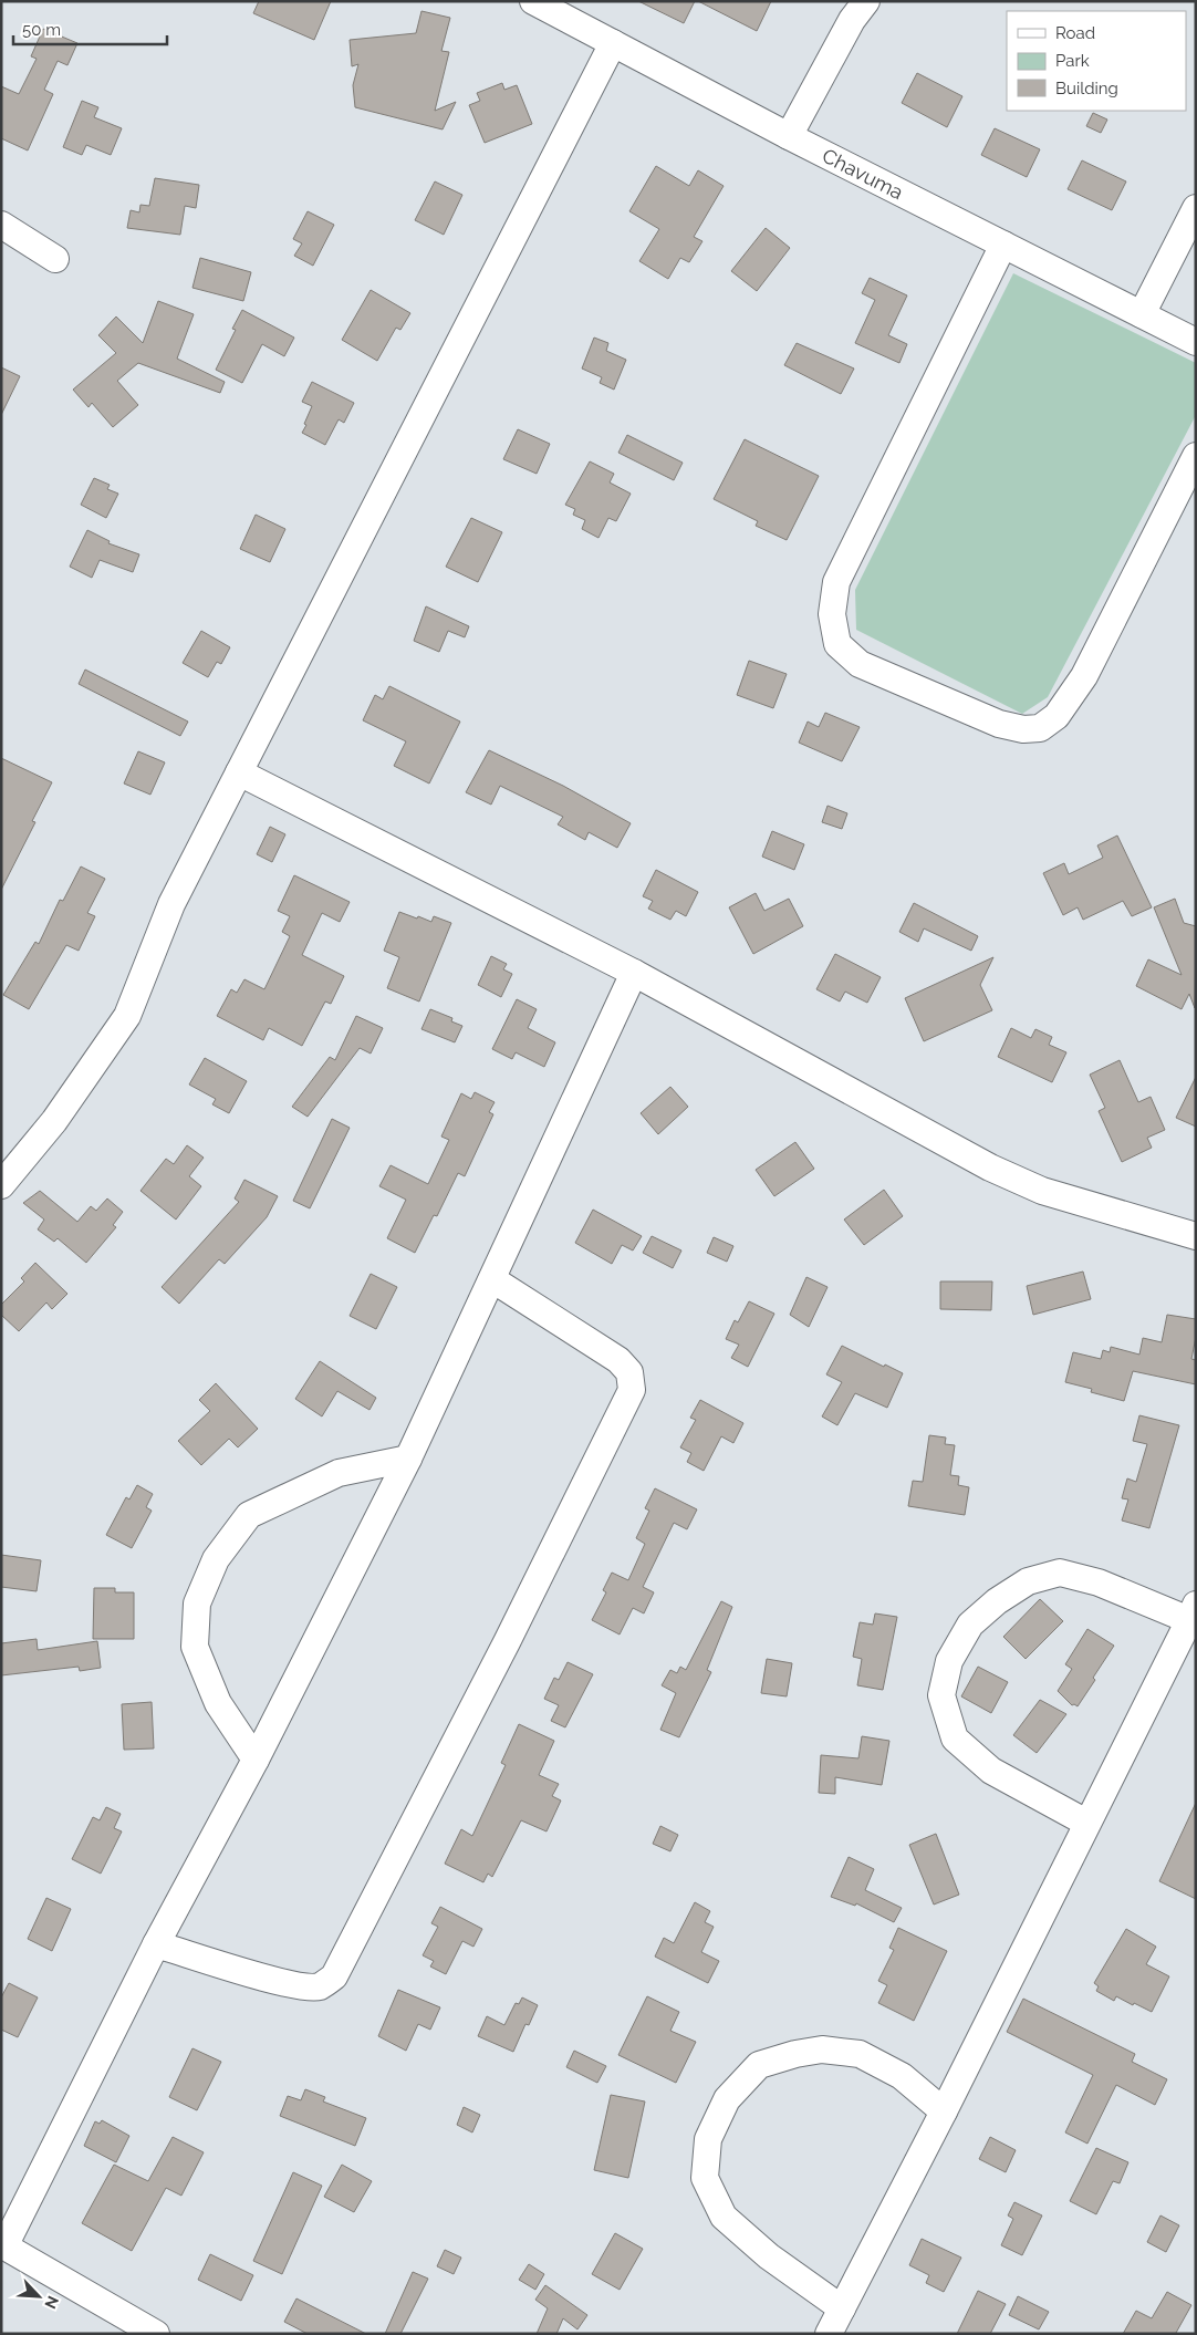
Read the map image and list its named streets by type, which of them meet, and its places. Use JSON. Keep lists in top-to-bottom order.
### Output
{
  "streets": {
    "street": ["Chavuma"]
  },
  "legend": ["Road", "Park", "Building"],
  "scale_bar": "50 m",
  "north": "bottom right"
}
